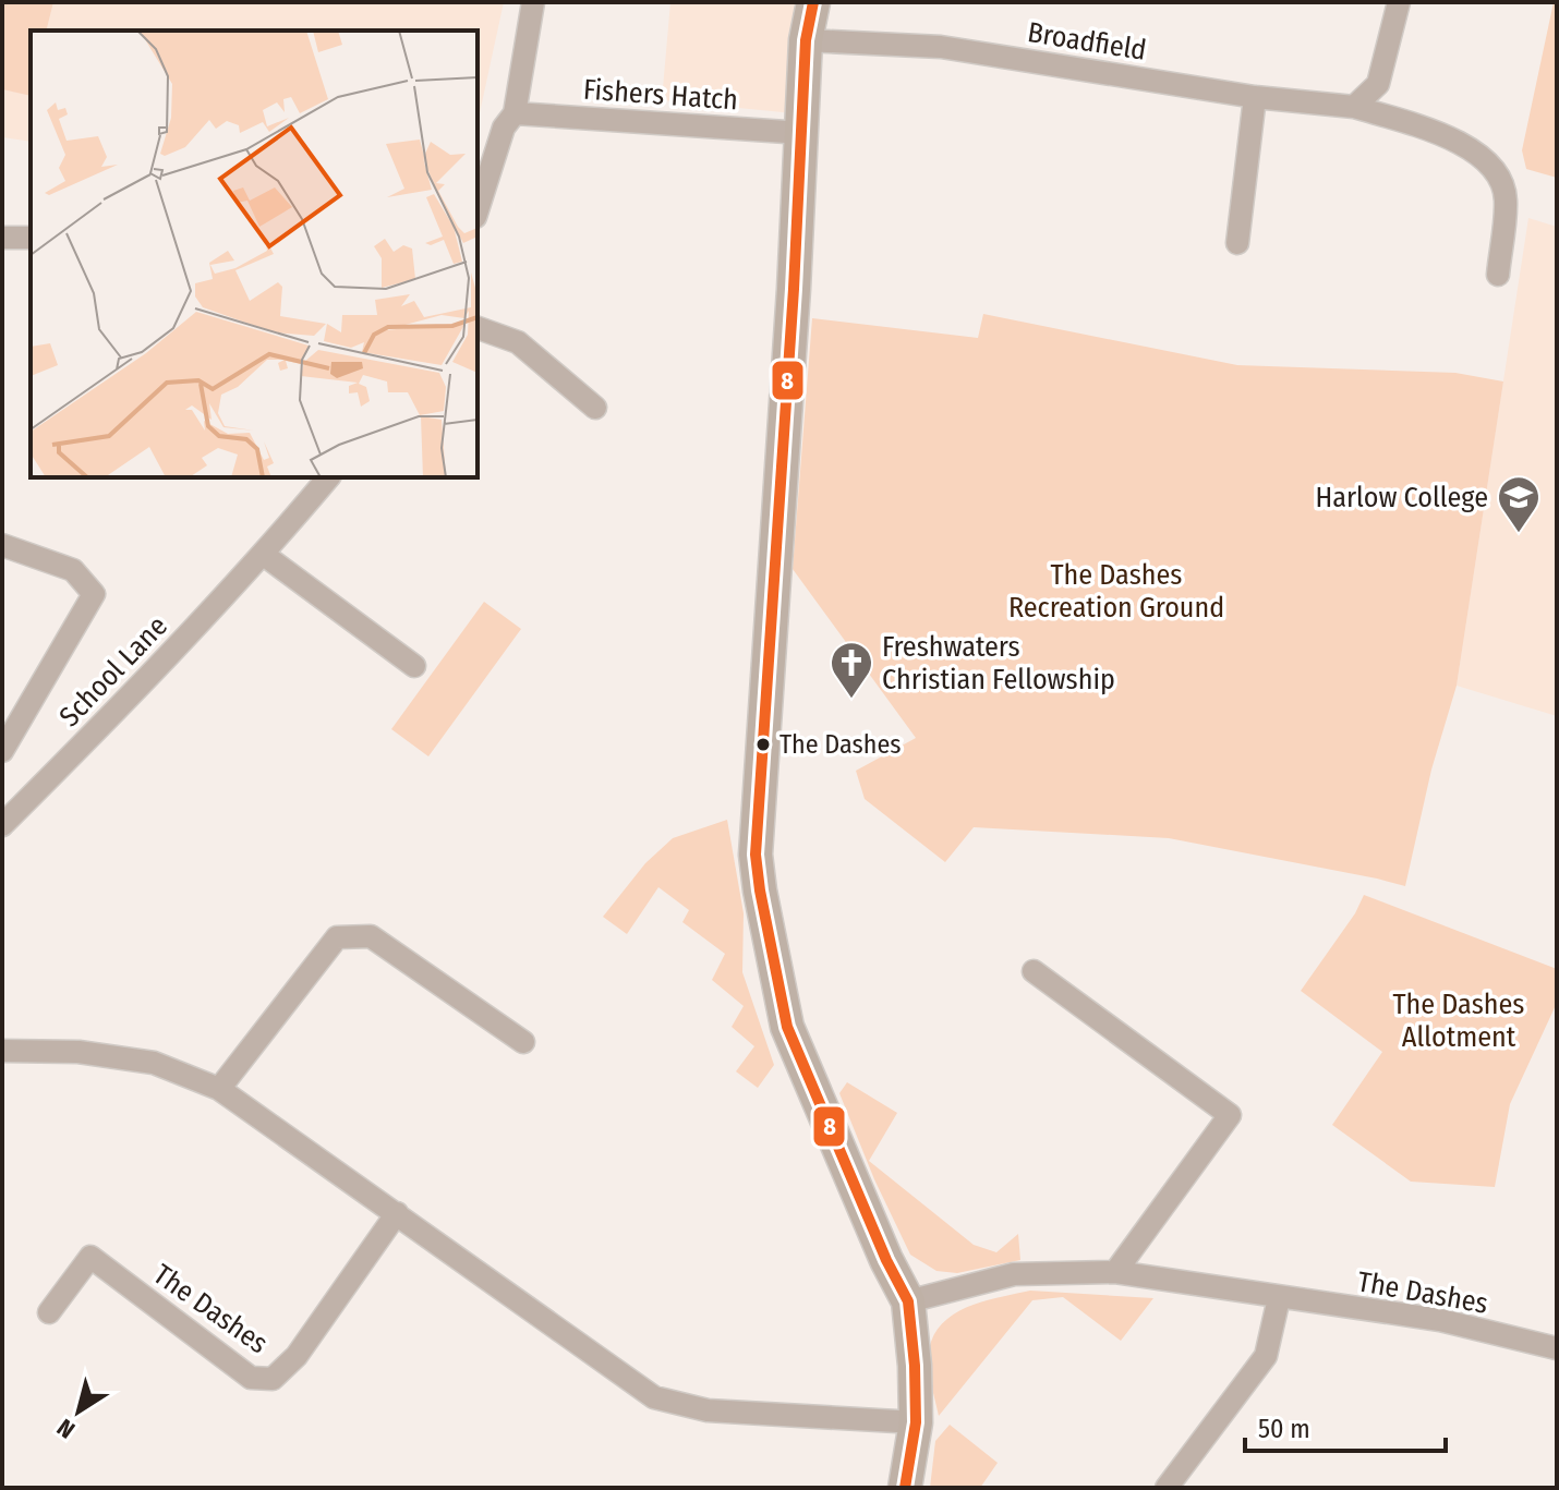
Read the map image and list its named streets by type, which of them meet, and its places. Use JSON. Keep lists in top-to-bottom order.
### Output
{
  "streets": {
    "street": [
      "Broadfield",
      "Fishers Hatch",
      "School Lane",
      "The Dashes"
    ]
  },
  "parks": ["The Dashes Recreation Ground", "The Dashes Allotment"],
  "places": {
    "school or university": ["Harlow College"],
    "church": ["Freshwaters Christian Fellowship"],
    "other": ["The Dashes"]
  },
  "lines": ["transit line 8"],
  "scale_bar": "50 m",
  "north": "bottom left"
}
